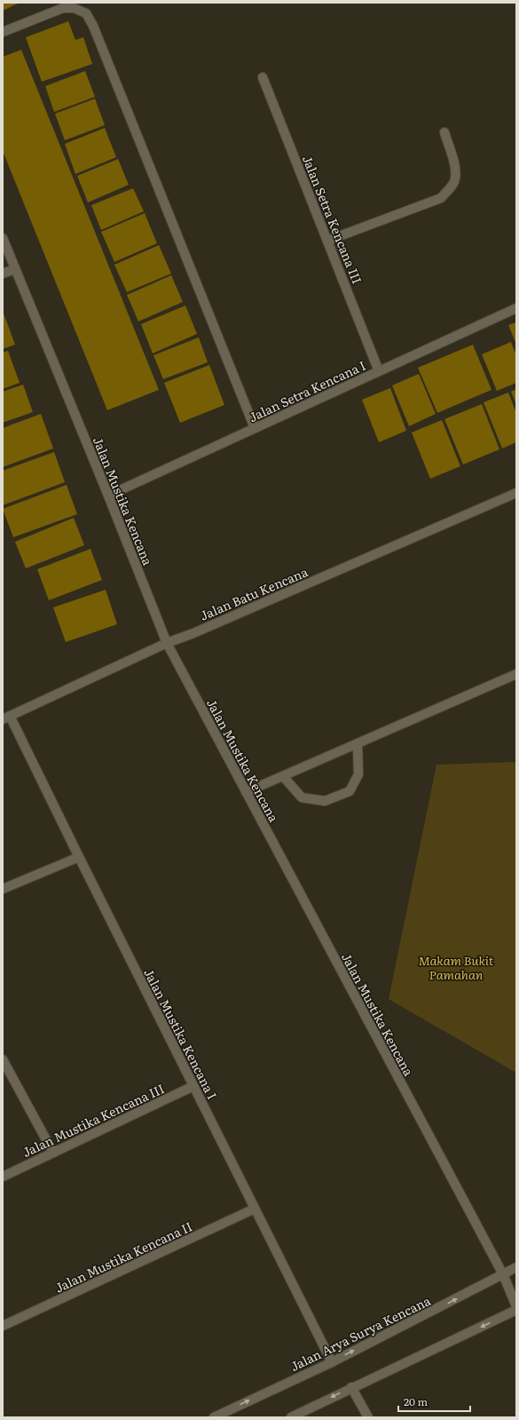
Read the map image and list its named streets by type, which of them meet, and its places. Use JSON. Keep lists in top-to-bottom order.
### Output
{
  "streets": {
    "street": [
      "Jalan Setra Kencana III",
      "Jalan Setra Kencana I",
      "Jalan Mustika Kencana",
      "Jalan Batu Kencana",
      "Jalan Mustika Kencana I",
      "Jalan Mustika Kencana III",
      "Jalan Mustika Kencana II",
      "Jalan Arya Surya Kencana"
    ]
  },
  "crossings": [
    ["Jalan Setra Kencana III", "Jalan Setra Kencana I"],
    ["Jalan Setra Kencana I", "Jalan Mustika Kencana"],
    ["Jalan Mustika Kencana", "Jalan Batu Kencana"],
    ["Jalan Mustika Kencana", "Jalan Arya Surya Kencana"],
    ["Jalan Batu Kencana", "Jalan Mustika Kencana I"],
    ["Jalan Mustika Kencana I", "Jalan Mustika Kencana III"],
    ["Jalan Mustika Kencana I", "Jalan Mustika Kencana II"],
    ["Jalan Mustika Kencana I", "Jalan Arya Surya Kencana"]
  ],
  "parks": ["Makam Bukit Pamahan"],
  "scale_bar": "20 m"
}
